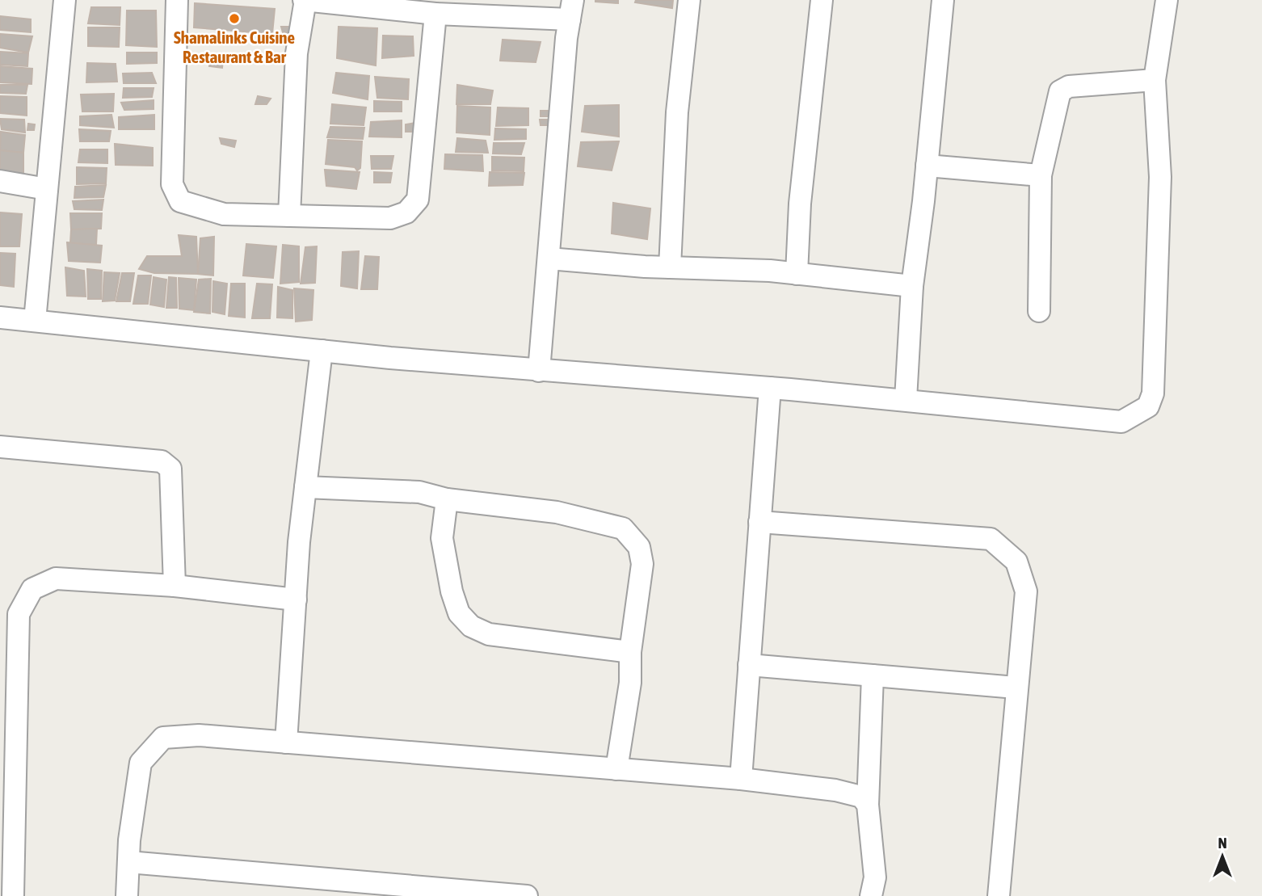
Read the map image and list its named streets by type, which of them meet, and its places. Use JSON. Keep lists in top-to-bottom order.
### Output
{
  "places": ["Shamalinks Cuisine Restaurant & Bar"],
  "north": "top"
}
